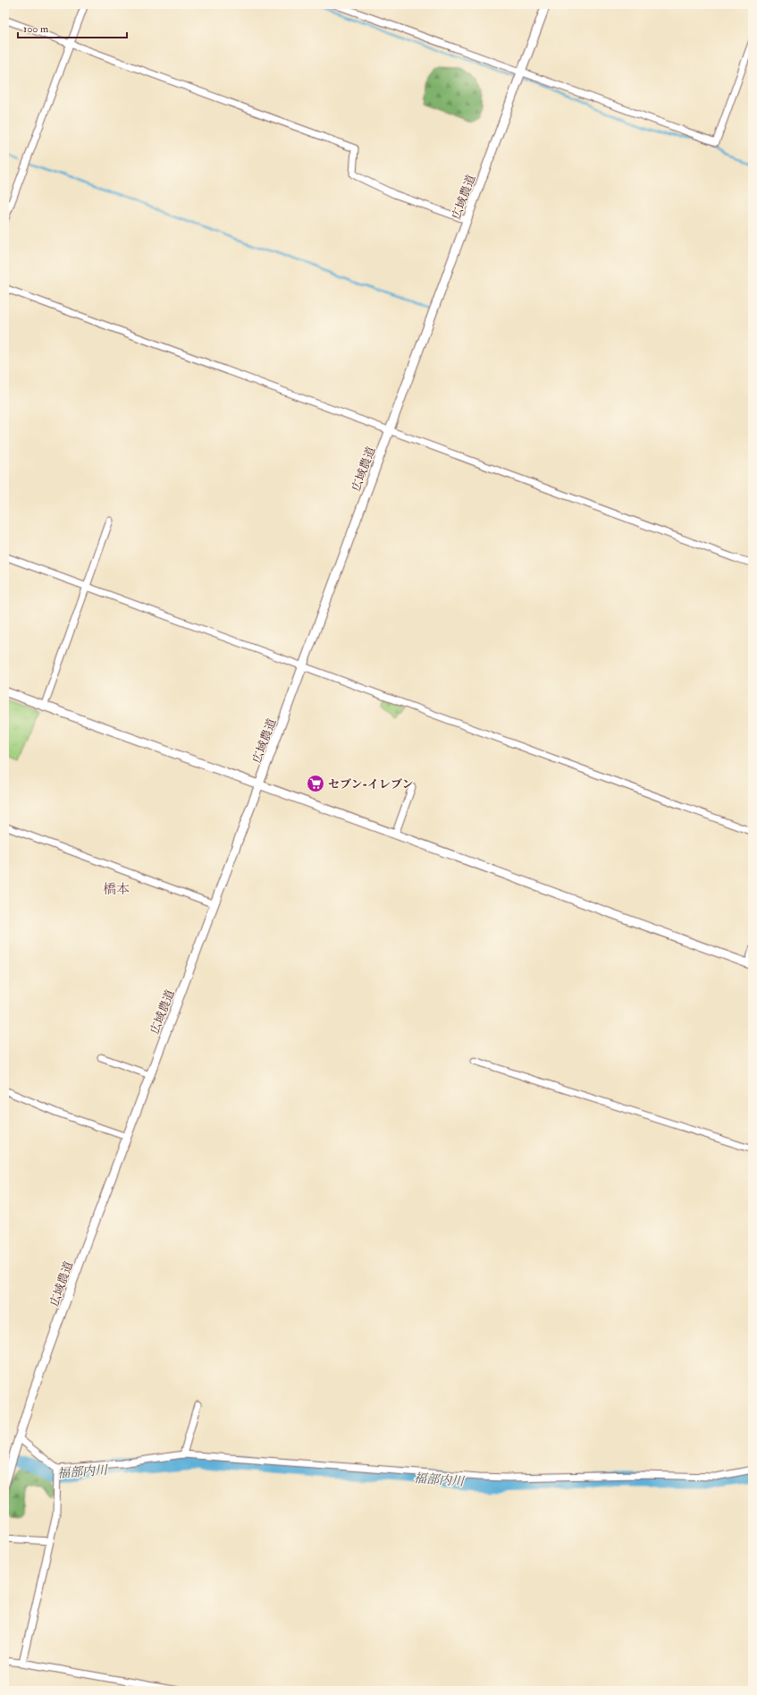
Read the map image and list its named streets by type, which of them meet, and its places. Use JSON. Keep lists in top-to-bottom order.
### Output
{
  "streets": {
    "street": ["広域農道"]
  },
  "districts": ["橋本"],
  "water": ["福部内川"],
  "places": {
    "supermarket": ["セブン-イレブン"]
  },
  "scale_bar": "100 m"
}
